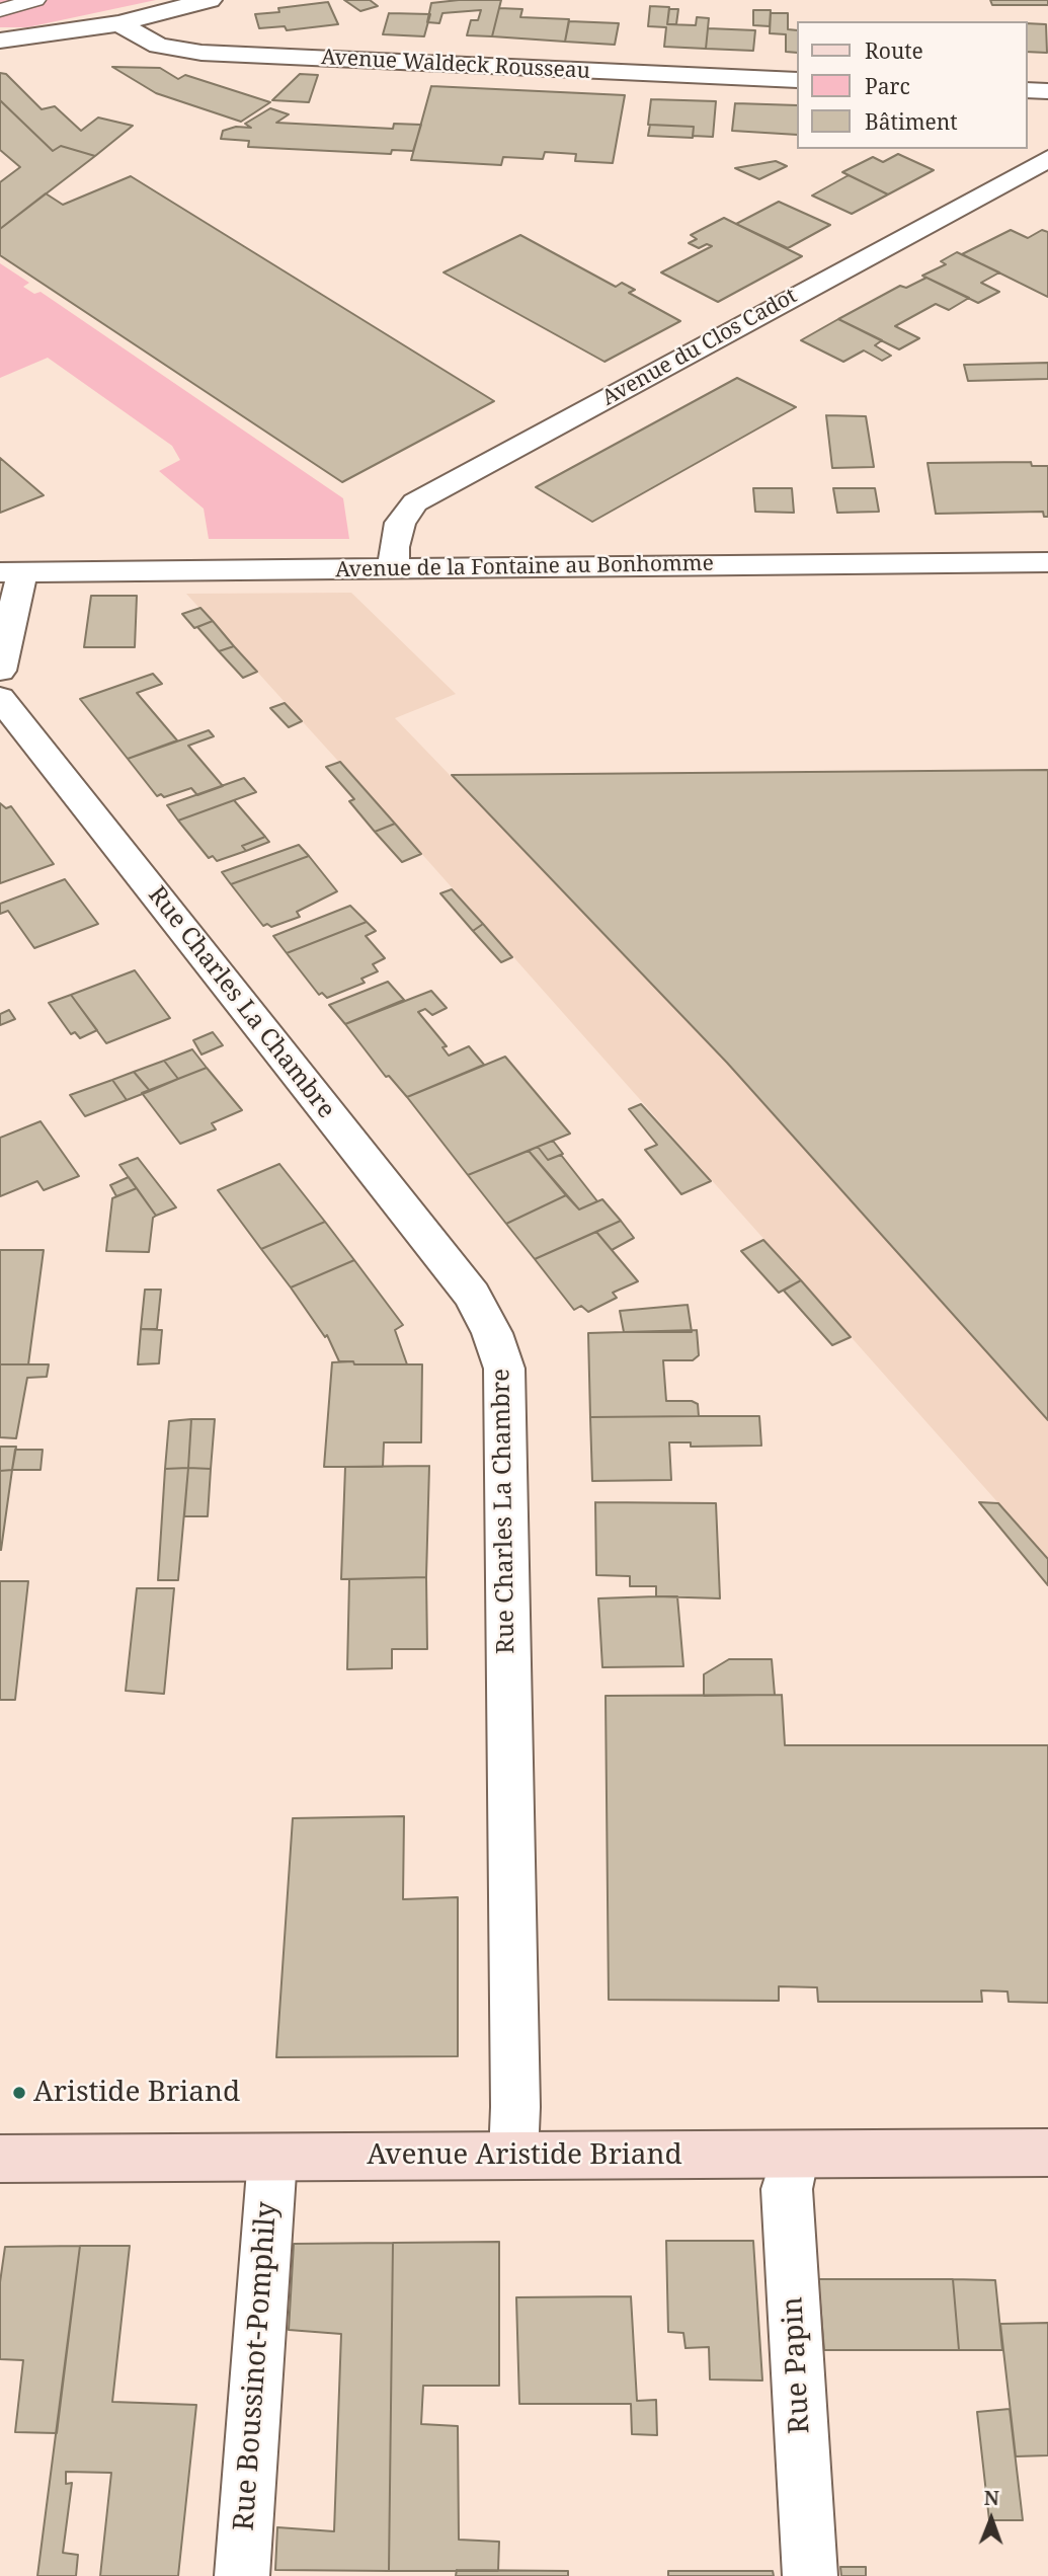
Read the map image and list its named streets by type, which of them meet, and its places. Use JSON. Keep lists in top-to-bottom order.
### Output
{
  "streets": {
    "main road": ["Avenue Aristide Briand"],
    "street": [
      "Avenue Waldeck Rousseau",
      "Avenue du Clos Cadot",
      "Avenue de la Fontaine au Bonhomme",
      "Rue Charles La Chambre",
      "Rue Papin",
      "Rue Boussinot-Pomphily"
    ]
  },
  "crossings": [
    ["Avenue du Clos Cadot", "Avenue de la Fontaine au Bonhomme"],
    ["Rue Charles La Chambre", "Avenue Aristide Briand"],
    ["Avenue Aristide Briand", "Rue Papin"],
    ["Avenue Aristide Briand", "Rue Boussinot-Pomphily"]
  ],
  "places": ["Aristide Briand"],
  "legend": ["Route", "Parc", "Bâtiment"],
  "north": "top"
}
